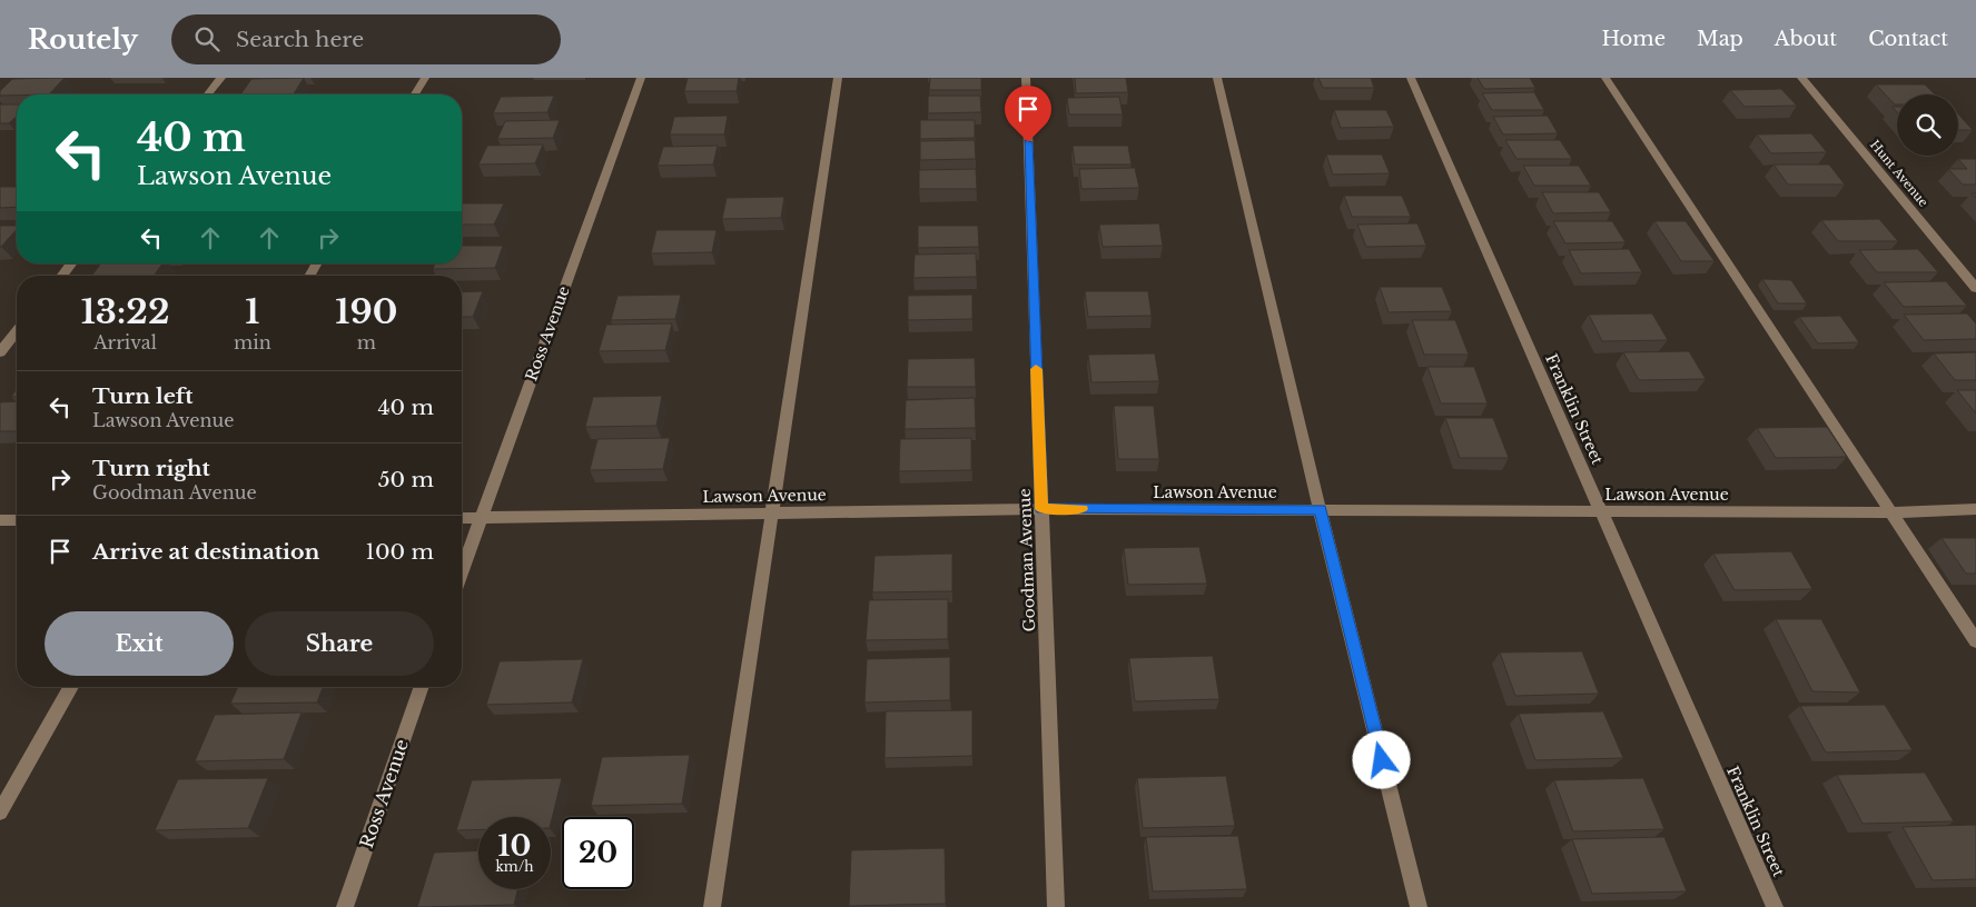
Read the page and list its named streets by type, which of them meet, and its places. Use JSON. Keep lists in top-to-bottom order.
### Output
{
  "streets": {
    "street": [
      "Hunt Avenue",
      "Ross Avenue",
      "Franklin Street",
      "Lawson Avenue",
      "Goodman Avenue"
    ]
  },
  "crossings": [
    ["Ross Avenue", "Lawson Avenue"],
    ["Franklin Street", "Lawson Avenue"],
    ["Lawson Avenue", "Goodman Avenue"]
  ],
  "page": {
    "header": "Routely",
    "search": "Search here",
    "nav": [
      "Home",
      "Map",
      "About",
      "Contact"
    ],
    "turn": ["40 m", "Lawson Avenue"],
    "eta": [
      "13:22",
      "Arrival",
      "1",
      "min",
      "190",
      "m"
    ],
    "list": [
      {
        "name": "Turn left",
        "note": "Lawson Avenue",
        "value": "40 m"
      },
      {
        "name": "Turn right",
        "note": "Goodman Avenue",
        "value": "50 m"
      },
      {
        "name": "Arrive at destination",
        "value": "100 m"
      }
    ],
    "buttons": ["Exit", "Share"],
    "speed": "10 km/h",
    "limit": "20"
  }
}
